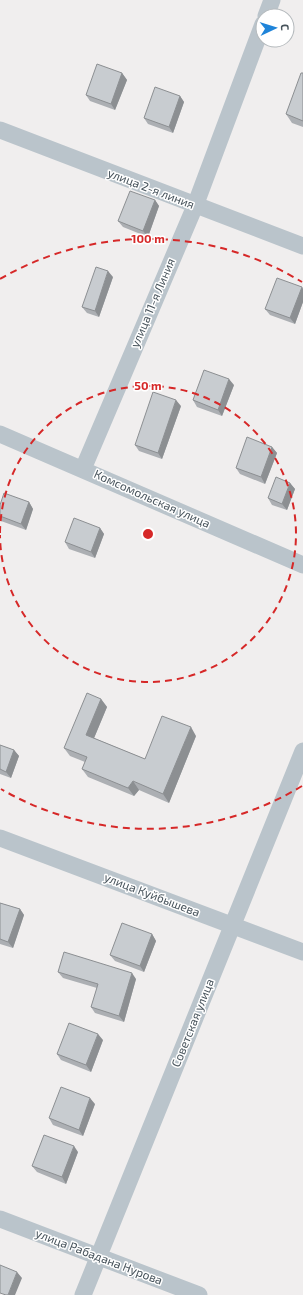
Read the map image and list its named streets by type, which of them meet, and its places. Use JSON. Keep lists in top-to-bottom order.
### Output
{
  "streets": {
    "street": [
      "улица 2-я линия",
      "улица 11-я Линия",
      "Комсомольская улица",
      "улица Куйбышева",
      "Советская улица",
      "улица Рабадана Нурова"
    ]
  },
  "crossings": [
    ["улица 2-я линия", "улица 11-я Линия"],
    ["улица 11-я Линия", "Комсомольская улица"],
    ["улица Куйбышева", "Советская улица"],
    ["Советская улица", "улица Рабадана Нурова"]
  ],
  "north": "right",
  "rings": ["100 m", "50 m"]
}
